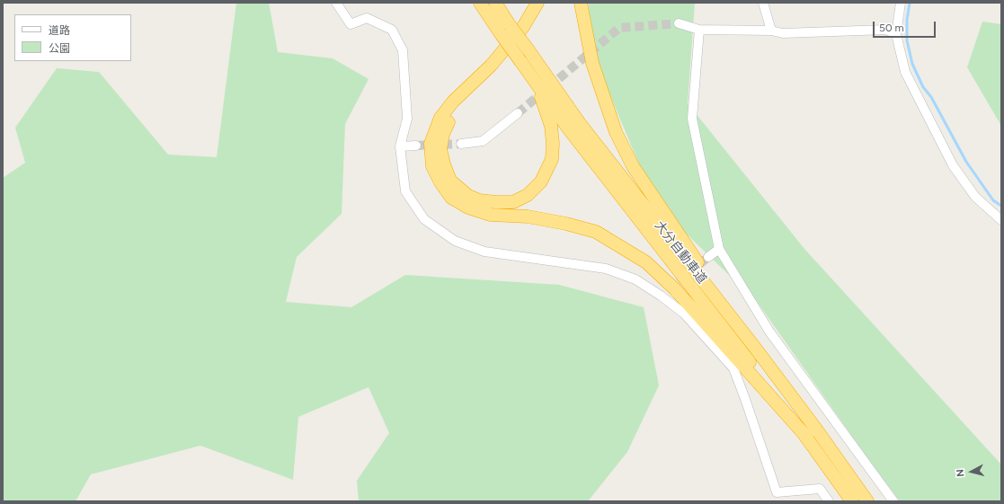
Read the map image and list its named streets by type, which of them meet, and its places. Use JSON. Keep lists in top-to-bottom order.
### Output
{
  "streets": {
    "highway": ["大分自動車道"]
  },
  "legend": ["道路", "公園"],
  "scale_bar": "50 m",
  "north": "left"
}
